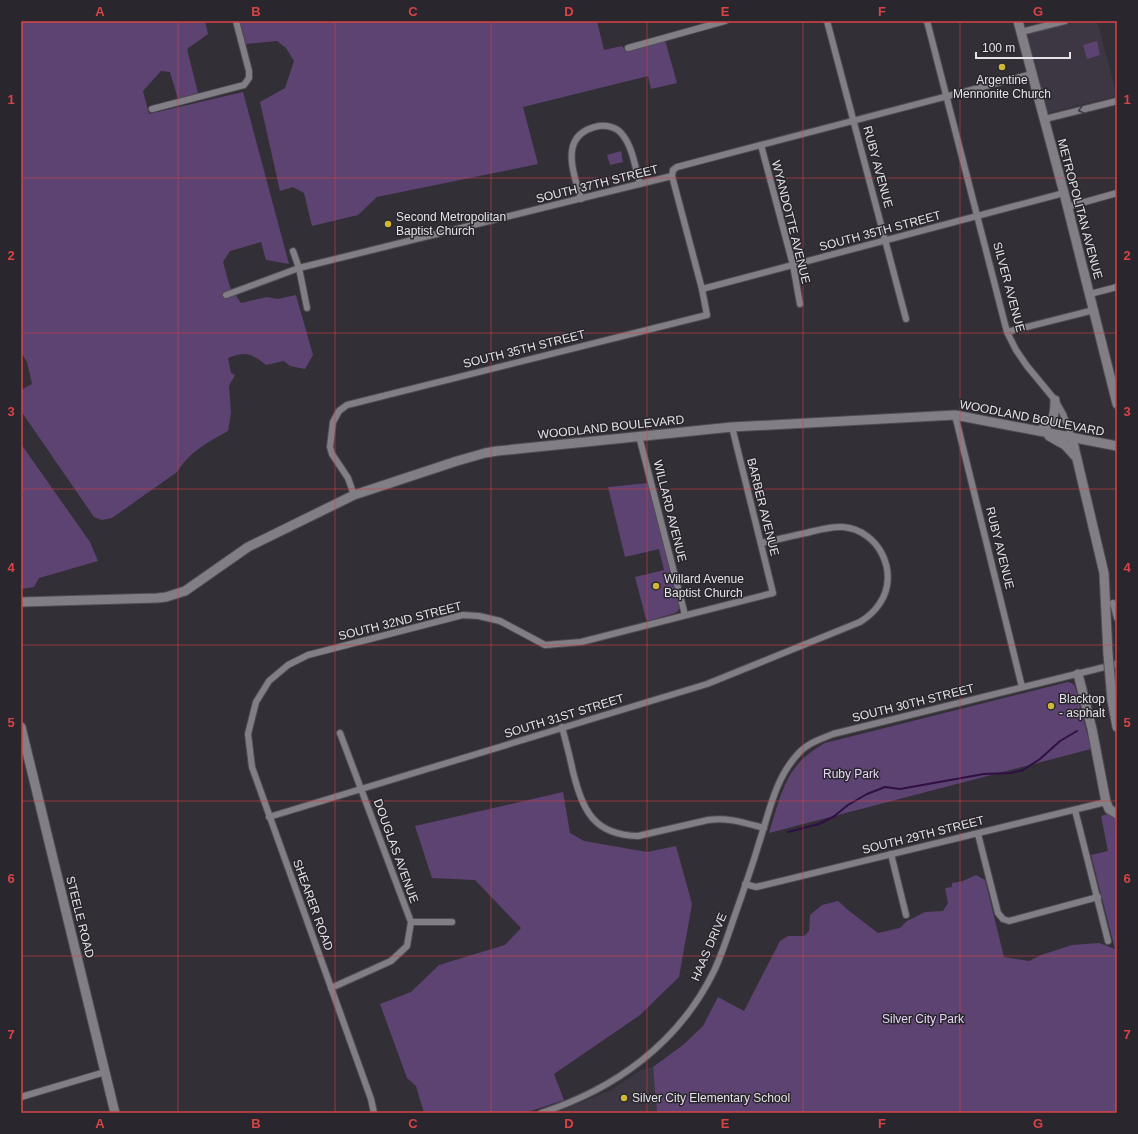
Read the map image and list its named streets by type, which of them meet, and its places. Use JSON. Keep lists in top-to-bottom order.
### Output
{
  "streets": {
    "street": [
      "RUBY AVENUE",
      "SOUTH 37TH STREET",
      "METROPOLITAN AVENUE",
      "WYANDOTTE AVENUE",
      "SOUTH 35TH STREET",
      "SILVER AVENUE",
      "WOODLAND BOULEVARD",
      "BARBER AVENUE",
      "WILLARD AVENUE",
      "SOUTH 32ND STREET",
      "SOUTH 30TH STREET",
      "SOUTH 31ST STREET",
      "SOUTH 29TH STREET",
      "DOUGLAS AVENUE",
      "SHEARER ROAD",
      "STEELE ROAD",
      "HAAS DRIVE"
    ]
  },
  "crossings": [
    ["RUBY AVENUE", "SOUTH 37TH STREET"],
    ["RUBY AVENUE", "SOUTH 35TH STREET"],
    ["RUBY AVENUE", "WOODLAND BOULEVARD"],
    ["RUBY AVENUE", "SOUTH 30TH STREET"],
    ["SOUTH 37TH STREET", "METROPOLITAN AVENUE"],
    ["SOUTH 37TH STREET", "WYANDOTTE AVENUE"],
    ["SOUTH 37TH STREET", "SILVER AVENUE"],
    ["METROPOLITAN AVENUE", "SOUTH 35TH STREET"],
    ["WYANDOTTE AVENUE", "SOUTH 35TH STREET"],
    ["SOUTH 35TH STREET", "SILVER AVENUE"],
    ["SOUTH 35TH STREET", "WOODLAND BOULEVARD"],
    ["SILVER AVENUE", "WOODLAND BOULEVARD"],
    ["WOODLAND BOULEVARD", "BARBER AVENUE"],
    ["WOODLAND BOULEVARD", "WILLARD AVENUE"],
    ["BARBER AVENUE", "SOUTH 32ND STREET"],
    ["BARBER AVENUE", "SOUTH 31ST STREET"],
    ["WILLARD AVENUE", "SOUTH 32ND STREET"],
    ["SOUTH 32ND STREET", "SHEARER ROAD"],
    ["SOUTH 30TH STREET", "HAAS DRIVE"],
    ["SOUTH 31ST STREET", "DOUGLAS AVENUE"],
    ["SOUTH 31ST STREET", "SHEARER ROAD"],
    ["SOUTH 29TH STREET", "HAAS DRIVE"]
  ],
  "parks": ["Ruby Park", "Silver City Park"],
  "places": [
    "Argentine Mennonite Church",
    "Second Metropolitan Baptist Church",
    "Willard Avenue Baptist Church",
    "Blacktop - asphalt",
    "Silver City Elementary School"
  ],
  "scale_bar": "100 m",
  "grid": {
    "columns": [
      "A",
      "B",
      "C",
      "D",
      "E",
      "F",
      "G"
    ],
    "rows": [
      "1",
      "2",
      "3",
      "4",
      "5",
      "6",
      "7"
    ]
  }
}
